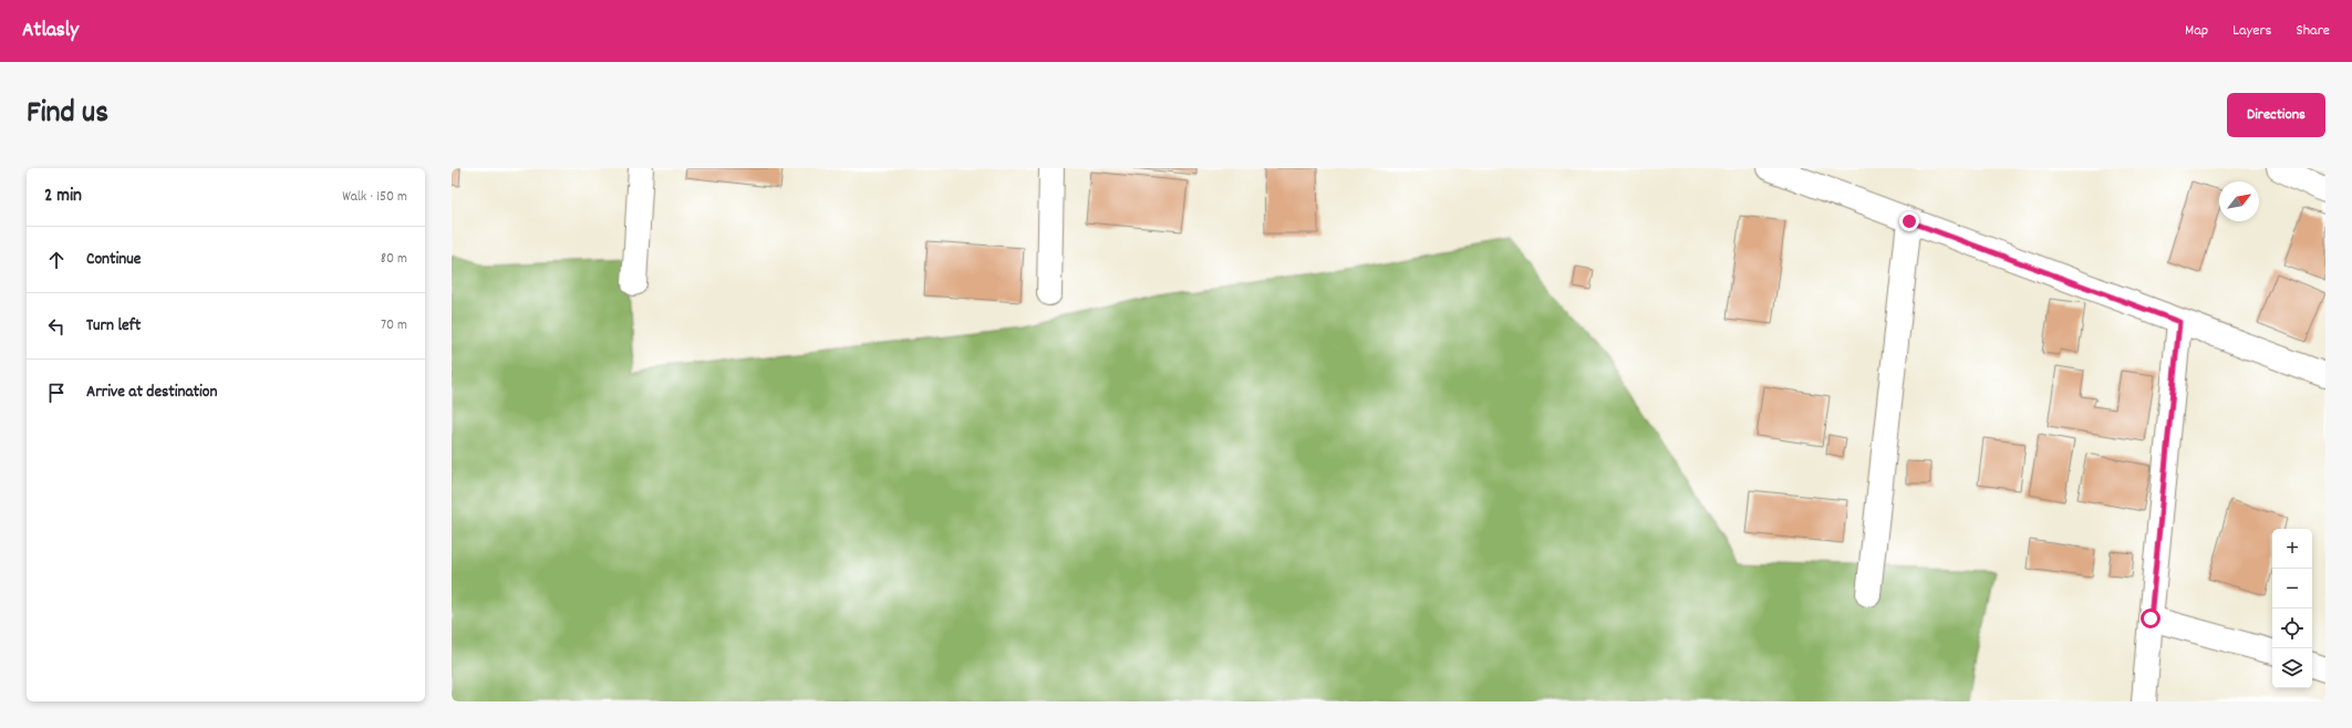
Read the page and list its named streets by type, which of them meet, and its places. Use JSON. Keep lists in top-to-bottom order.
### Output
{
  "north": "top right",
  "page": {
    "header": "Atlasly",
    "nav": ["Map", "Layers", "Share"],
    "title": "Find us",
    "buttons": "Directions",
    "heading": ["2 min", "Walk · 150 m"],
    "list": [
      ["Continue", "80 m"],
      ["Turn left", "70 m"],
      "Arrive at destination"
    ],
    "map_buttons": ["+", "−"]
  }
}
